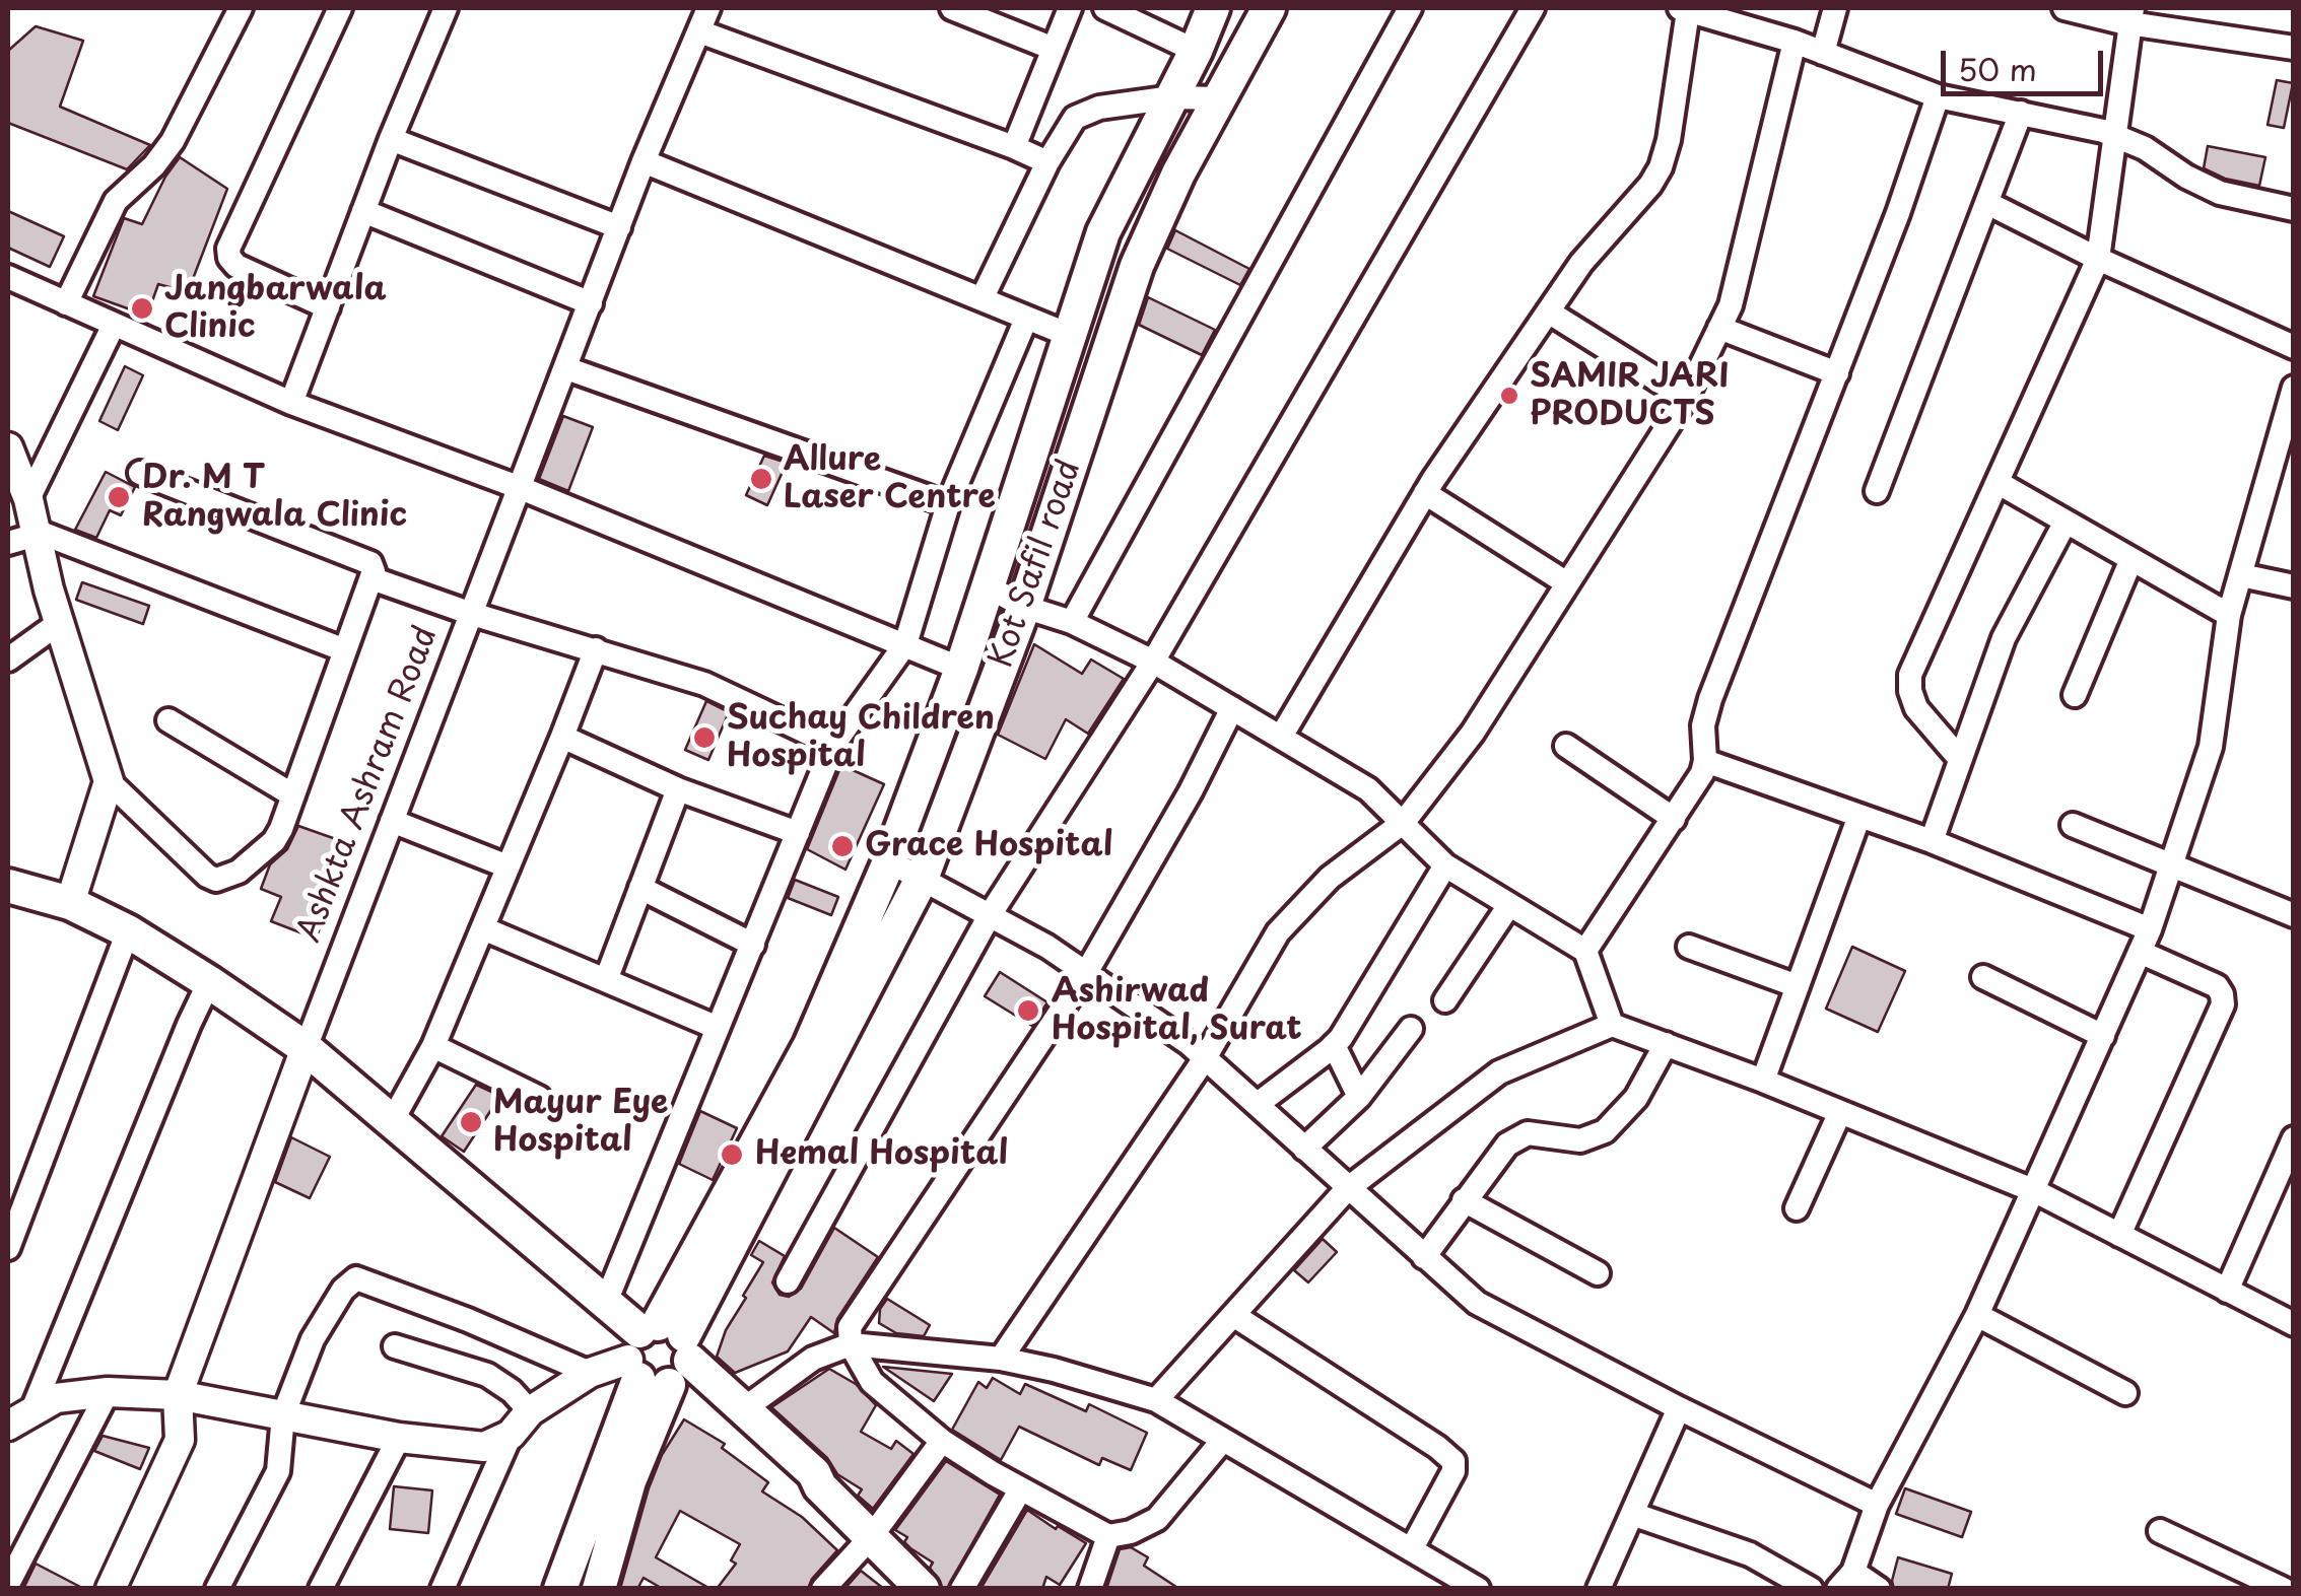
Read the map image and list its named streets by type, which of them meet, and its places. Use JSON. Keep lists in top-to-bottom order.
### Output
{
  "streets": {
    "main road": ["Kot Safil road"],
    "street": ["Ashkta Ashram Road"]
  },
  "places": [
    "Jangbarwala Clinic",
    "SAMIR JARI PRODUCTS",
    "Allure Laser Centre",
    "Dr. M T Rangwala Clinic",
    "Suchay Children Hospital",
    "Grace Hospital",
    "Ashirwad Hospital, Surat",
    "Mayur Eye Hospital",
    "Hemal Hospital"
  ],
  "scale_bar": "50 m"
}
